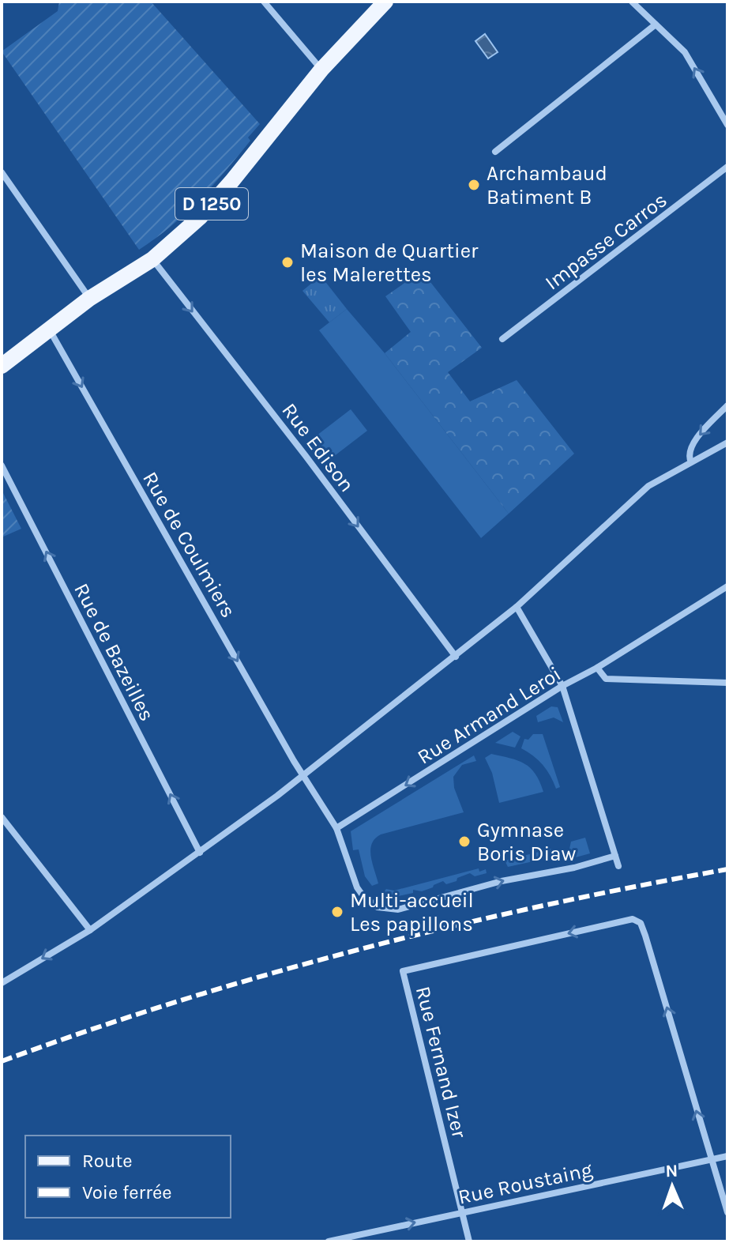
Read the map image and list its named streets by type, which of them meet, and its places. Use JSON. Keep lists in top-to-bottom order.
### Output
{
  "streets": {
    "main road": ["D 1250"],
    "street": [
      "Impasse Carros",
      "Rue Edison",
      "Rue de Coulmiers",
      "Rue de Bazeilles",
      "Rue Armand Leroi",
      "Rue Fernand Izer",
      "Rue Roustaing"
    ]
  },
  "crossings": [
    ["D 1250", "Rue Edison"],
    ["D 1250", "Rue de Coulmiers"],
    ["Rue Fernand Izer", "Rue Roustaing"]
  ],
  "one_way": [
    "Rue Edison",
    "Rue de Coulmiers",
    "Rue de Bazeilles",
    "Rue Armand Leroi"
  ],
  "places": [
    "Archambaud Batiment B",
    "Maison de Quartier les Malerettes",
    "Gymnase Boris Diaw",
    "Multi-accueil Les papillons"
  ],
  "legend": ["Route", "Voie ferrée"],
  "north": "top"
}
